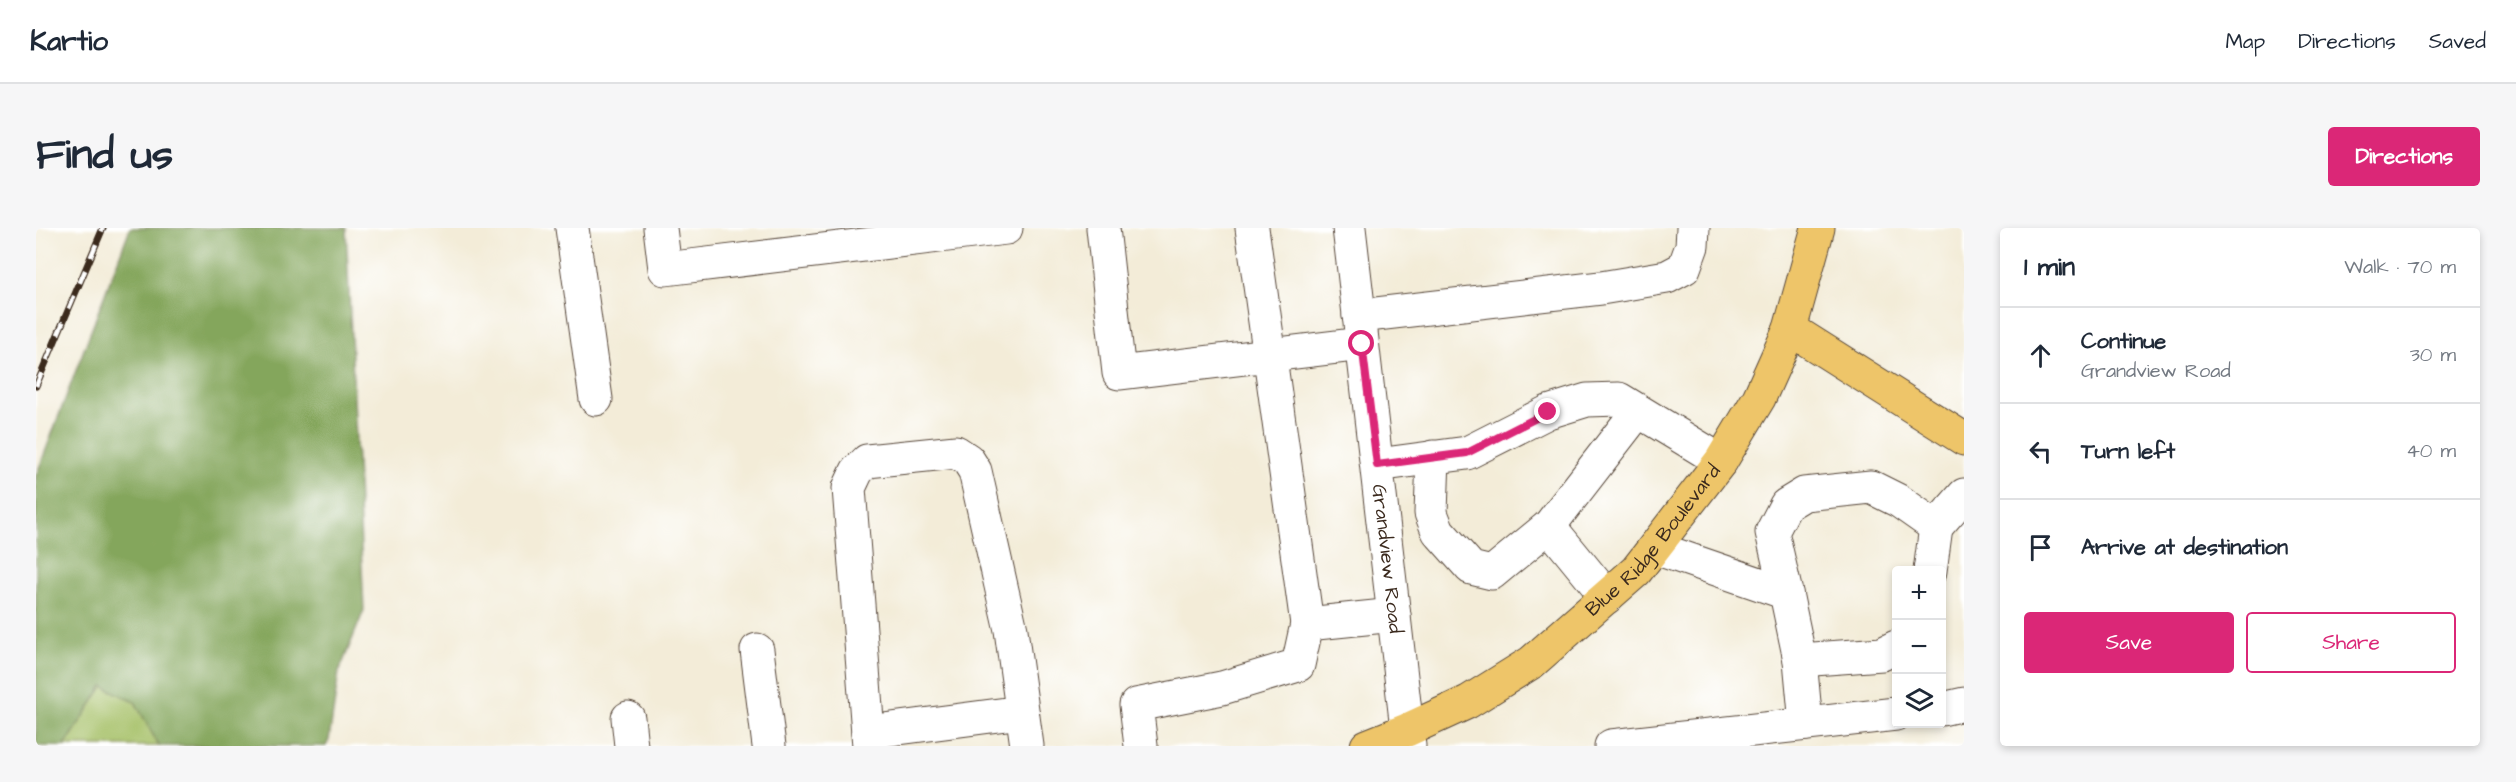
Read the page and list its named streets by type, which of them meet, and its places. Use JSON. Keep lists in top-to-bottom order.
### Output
{
  "streets": {
    "main road": ["Blue Ridge Boulevard"],
    "street": ["Grandview Road"]
  },
  "crossings": [
    ["Blue Ridge Boulevard", "Grandview Road"]
  ],
  "page": {
    "header": "Kartio",
    "nav": ["Map", "Directions", "Saved"],
    "title": "Find us",
    "buttons": [
      "Directions",
      ["Save", "Share"]
    ],
    "heading": ["1 min", "Walk · 70 m"],
    "list": [
      ["Continue", "Grandview Road", "30 m"],
      ["Turn left", "40 m"],
      "Arrive at destination"
    ],
    "map_buttons": ["+", "−"]
  }
}
